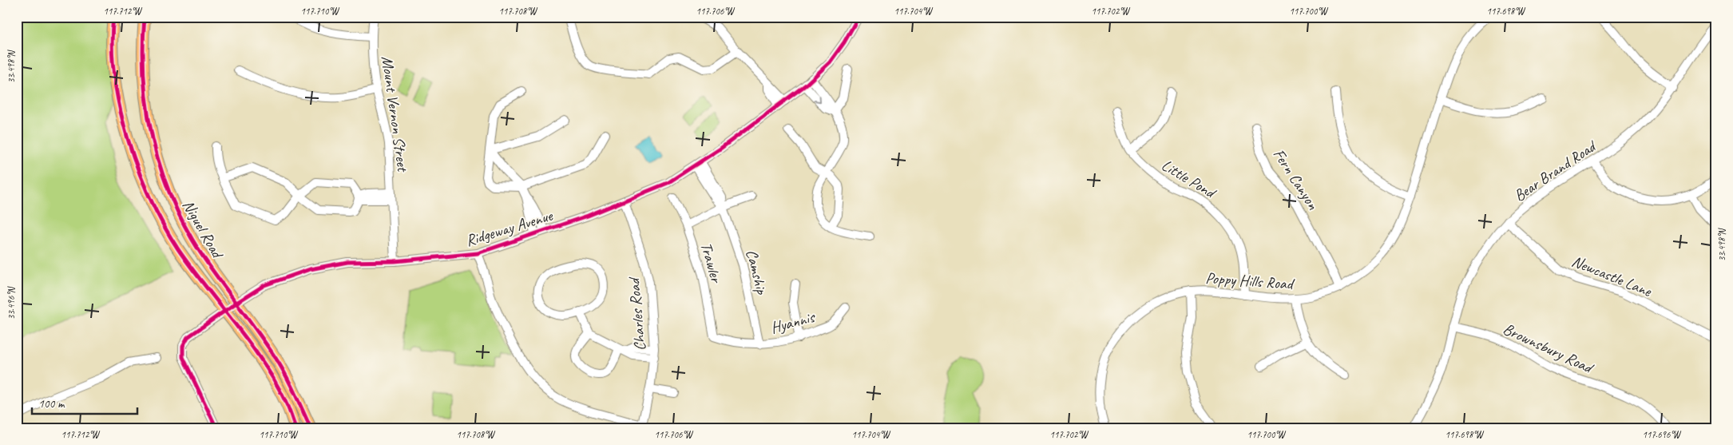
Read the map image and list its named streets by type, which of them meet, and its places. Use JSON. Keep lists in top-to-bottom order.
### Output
{
  "streets": {
    "main road": ["Niguel Road"],
    "street": [
      "Mount Vernon Street",
      "Bear Brand Road",
      "Little Pond",
      "Fern Canyon",
      "Ridgeway Avenue",
      "Trawler",
      "Camship",
      "Newcastle Lane",
      "Poppy Hills Road",
      "Charles Road",
      "Hyannis",
      "Brownsbury Road"
    ]
  },
  "crossings": [
    ["Mount Vernon Street", "Ridgeway Avenue"],
    ["Bear Brand Road", "Newcastle Lane"],
    ["Bear Brand Road", "Brownsbury Road"],
    ["Little Pond", "Poppy Hills Road"],
    ["Fern Canyon", "Poppy Hills Road"],
    ["Ridgeway Avenue", "Niguel Road"],
    ["Ridgeway Avenue", "Camship"],
    ["Ridgeway Avenue", "Charles Road"],
    ["Trawler", "Hyannis"],
    ["Camship", "Hyannis"]
  ],
  "scale_bar": "100 m",
  "coordinates": [
    "117.712°W",
    "117.710°W",
    "117.708°W",
    "117.706°W",
    "117.704°W",
    "117.702°W",
    "117.700°W",
    "117.698°W",
    "33.498°N",
    "33.496°N",
    "117.696°W"
  ]
}
